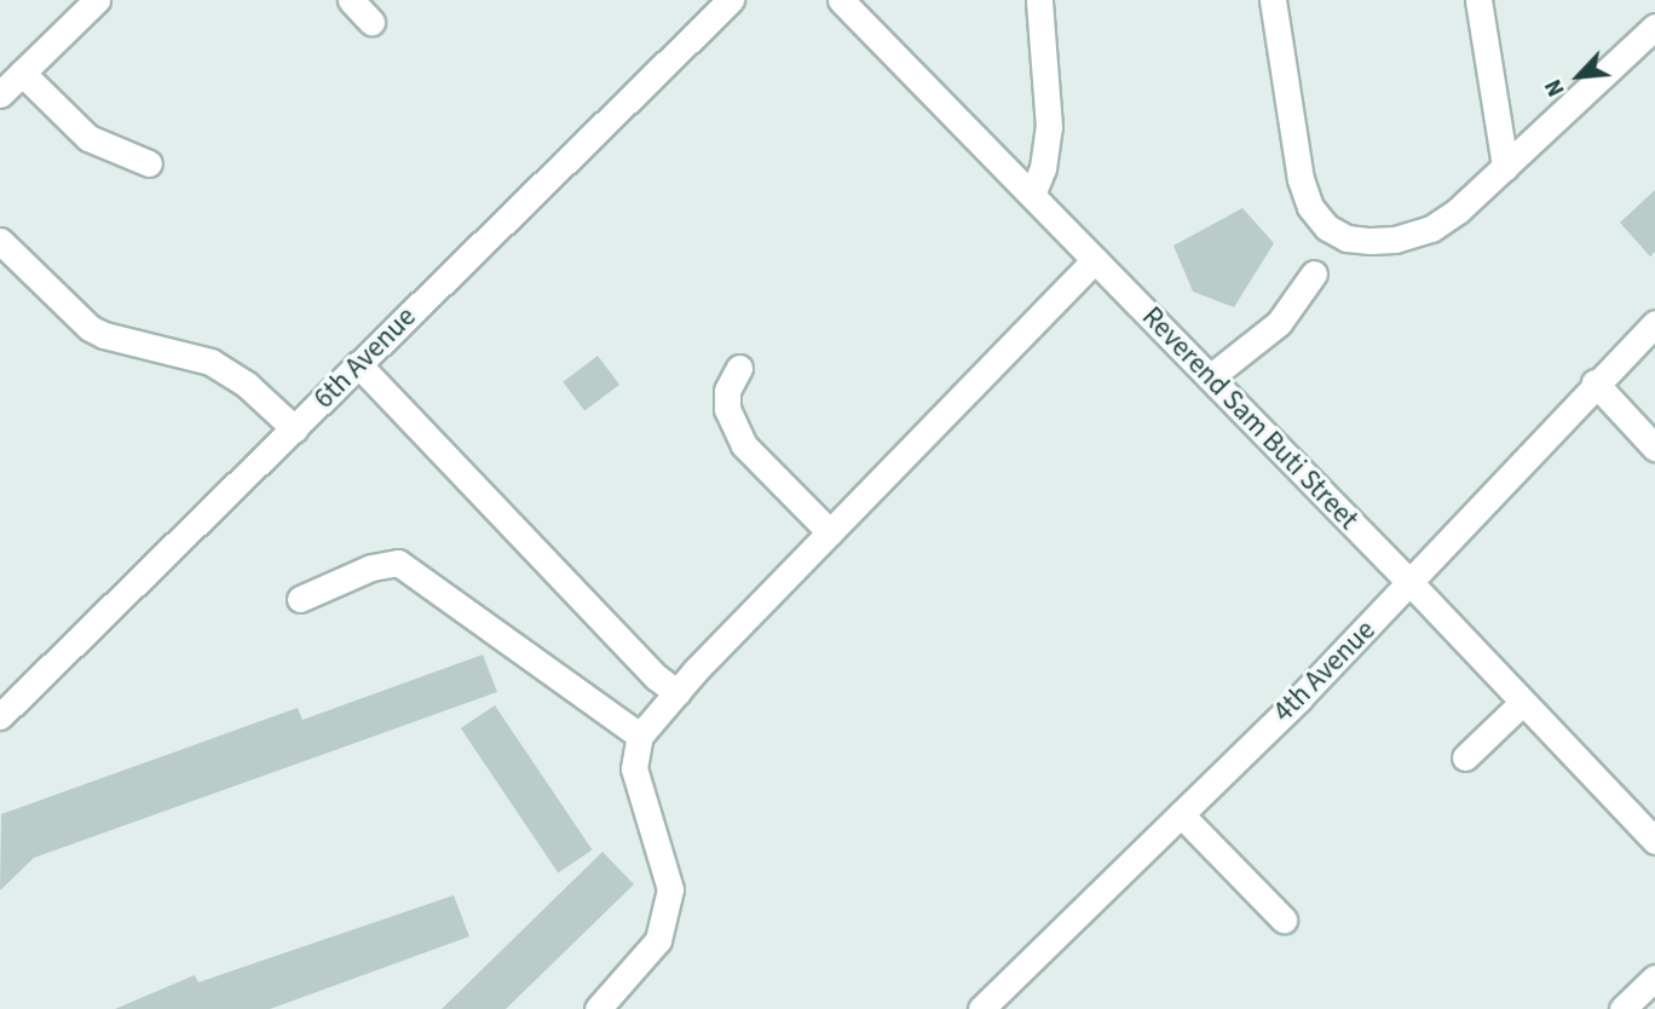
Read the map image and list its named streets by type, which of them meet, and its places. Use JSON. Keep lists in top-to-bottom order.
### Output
{
  "streets": {
    "street": ["6th Avenue", "Reverend Sam Buti Street", "4th Avenue"]
  },
  "crossings": [
    ["Reverend Sam Buti Street", "4th Avenue"]
  ],
  "north": "bottom left"
}
